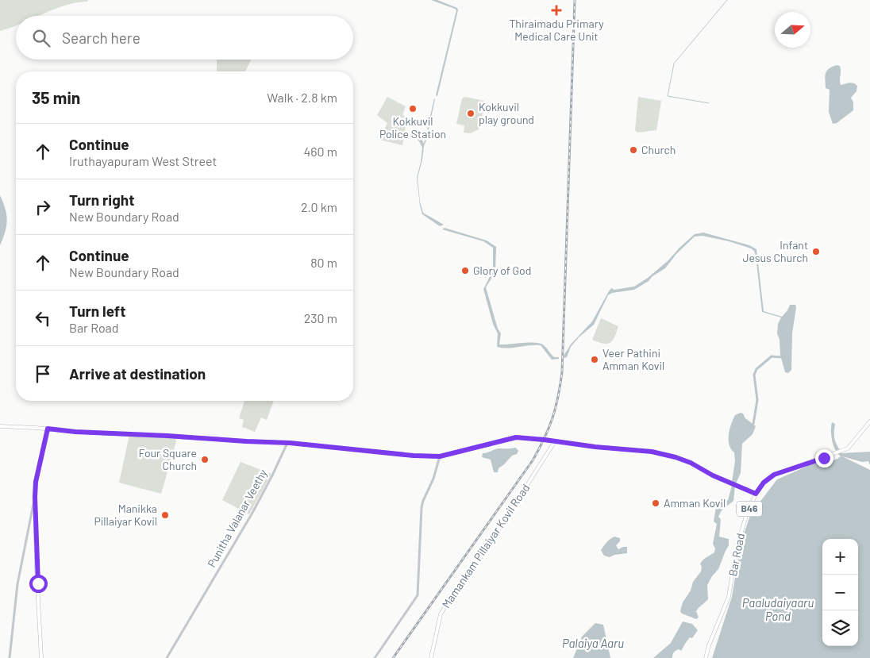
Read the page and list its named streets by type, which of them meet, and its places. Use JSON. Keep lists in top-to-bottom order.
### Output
{
  "streets": {
    "main road": ["B46", "Mamankam Pillaiyar Kovil Road", "Bar Road"],
    "street": ["Punitha Valanar Veethy"]
  },
  "water": ["Paaludaiyaaru Pond", "Palaiya Aaru"],
  "places": {
    "health": ["Thiraimadu Primary Medical Care Unit"],
    "other": [
      "Kokkuvil Police Station",
      "Kokkuvil play ground",
      "Church",
      "Infant Jesus Church",
      "Glory of God",
      "Veer Pathini Amman Kovil",
      "Four Square Church",
      "Amman Kovil",
      "Manikka Pillaiyar Kovil"
    ]
  },
  "north": "right",
  "page": {
    "search": "Search here",
    "heading": ["35 min", "Walk · 2.8 km"],
    "list": [
      ["Continue", "Iruthayapuram West Street", "460 m"],
      ["Turn right", "New Boundary Road", "2.0 km"],
      ["Continue", "New Boundary Road", "80 m"],
      ["Turn left", "Bar Road", "230 m"],
      "Arrive at destination"
    ],
    "map_buttons": ["+", "−"]
  }
}
